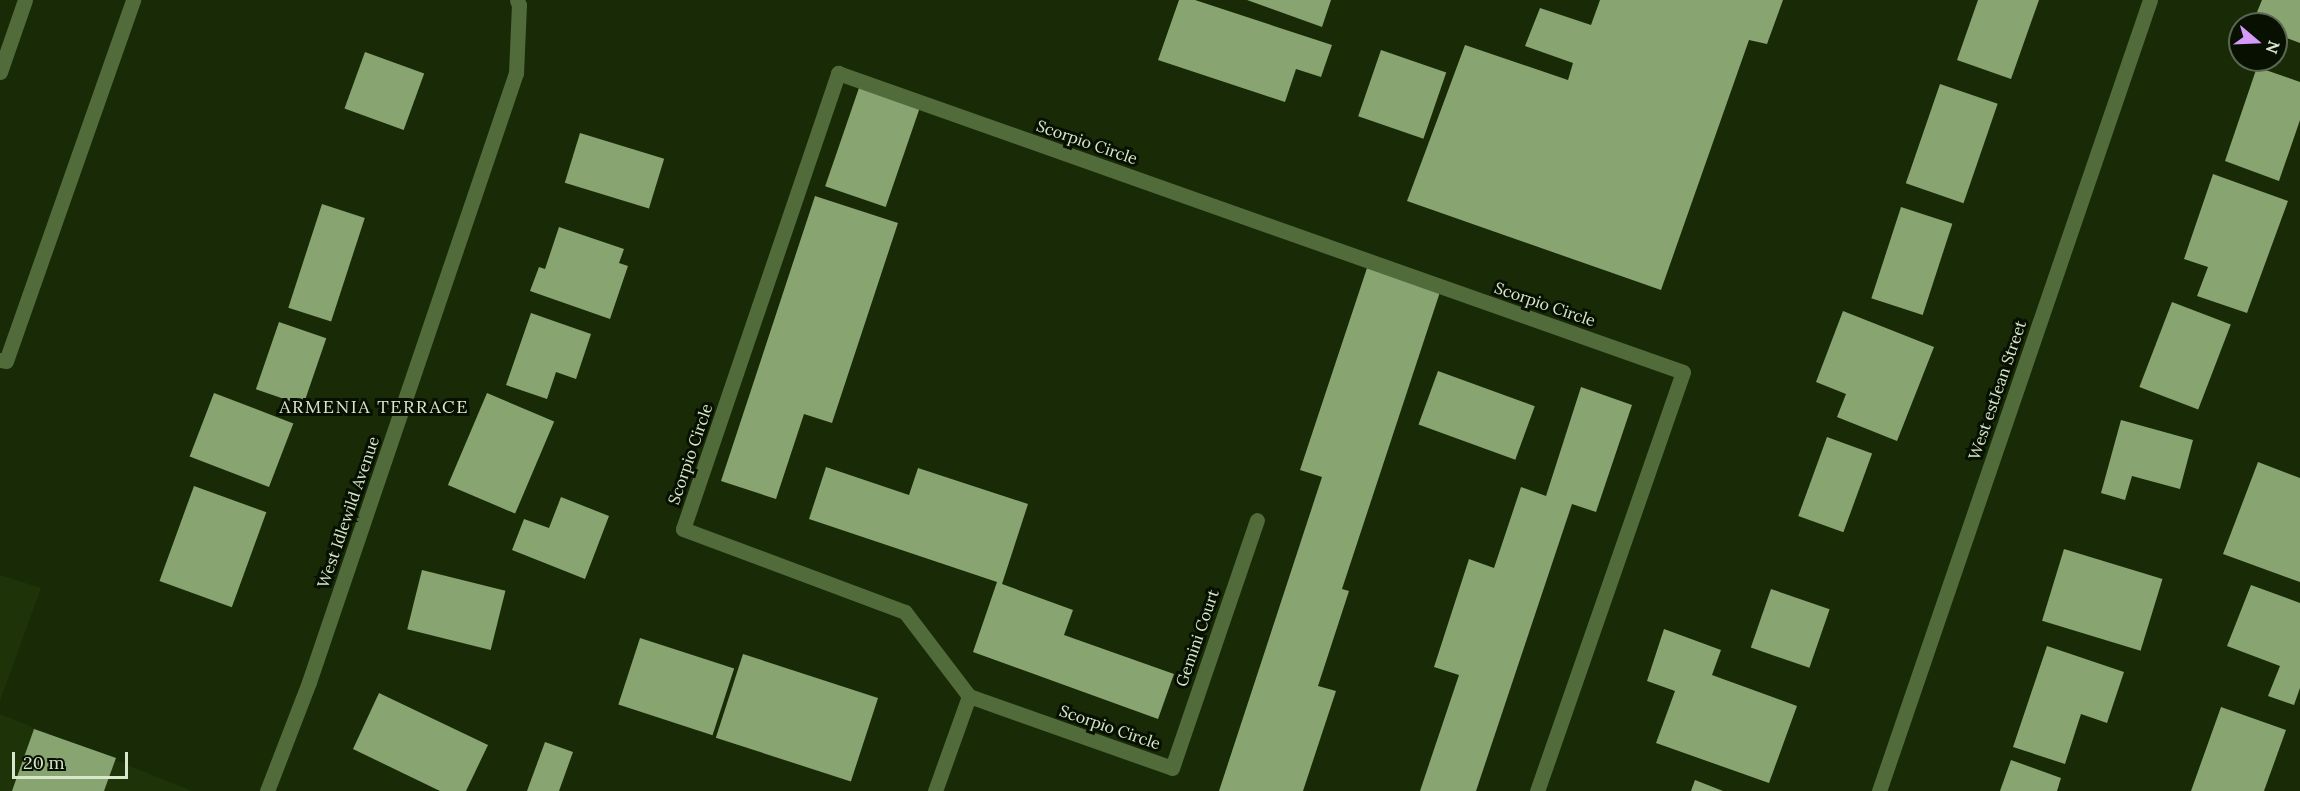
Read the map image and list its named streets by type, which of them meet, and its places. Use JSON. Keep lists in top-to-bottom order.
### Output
{
  "streets": {
    "street": [
      "Scorpio Circle",
      "West estJean Street",
      "West Idlewild Avenue",
      "Gemini Court"
    ]
  },
  "crossings": [
    ["Scorpio Circle", "Gemini Court"]
  ],
  "districts": ["ARMENIA TERRACE"],
  "scale_bar": "20 m",
  "north": "right"
}
